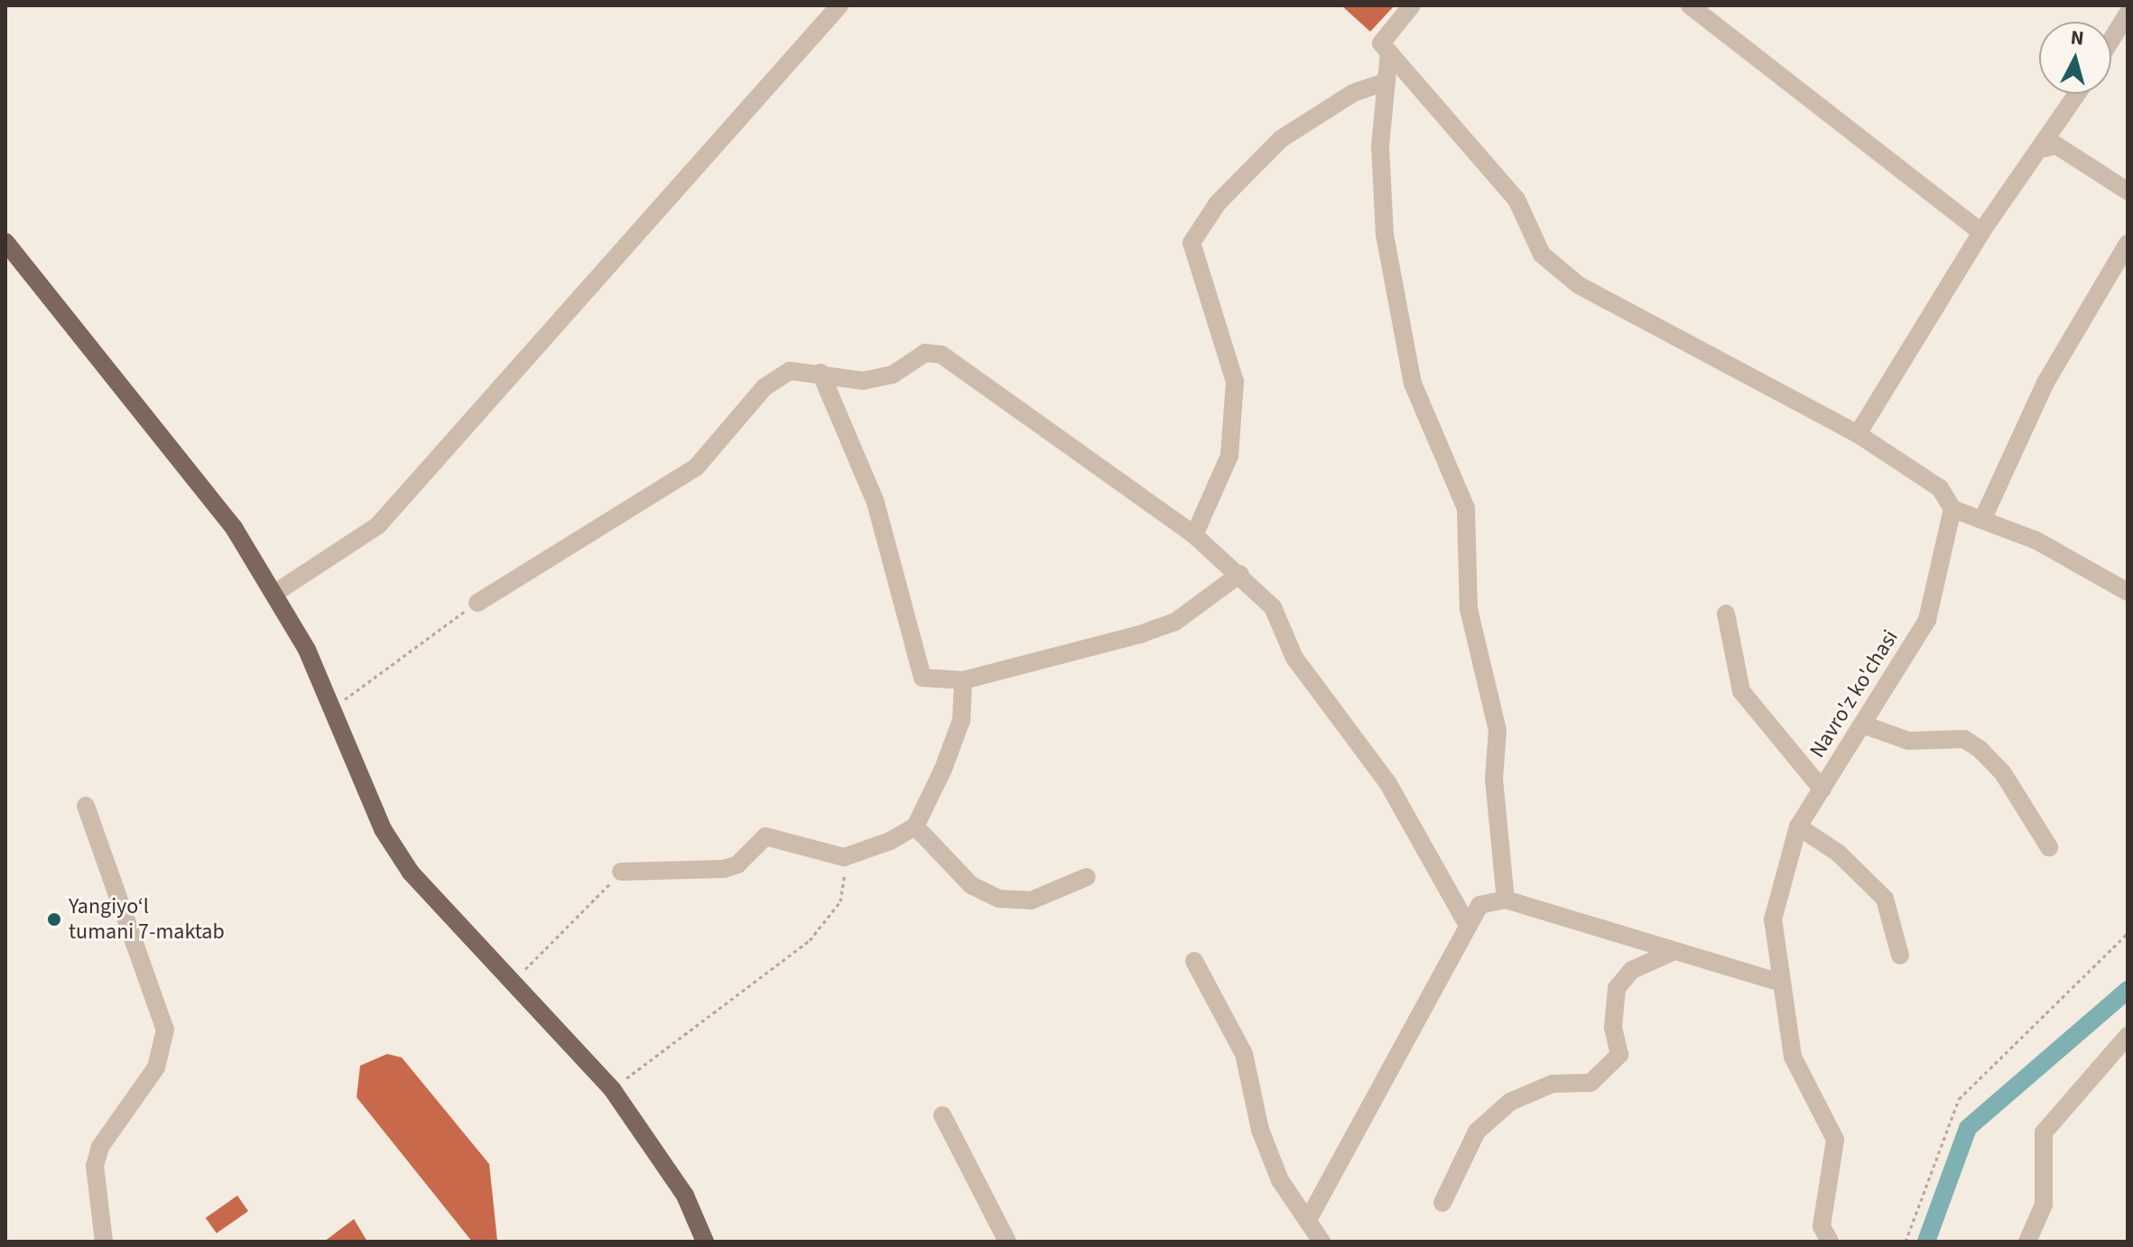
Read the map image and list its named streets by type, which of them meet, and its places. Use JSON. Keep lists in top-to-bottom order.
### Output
{
  "streets": {
    "street": ["Navro'z ko'chasi"]
  },
  "places": ["Yangiyo‘l tumani 7-maktab"],
  "north": "top"
}
